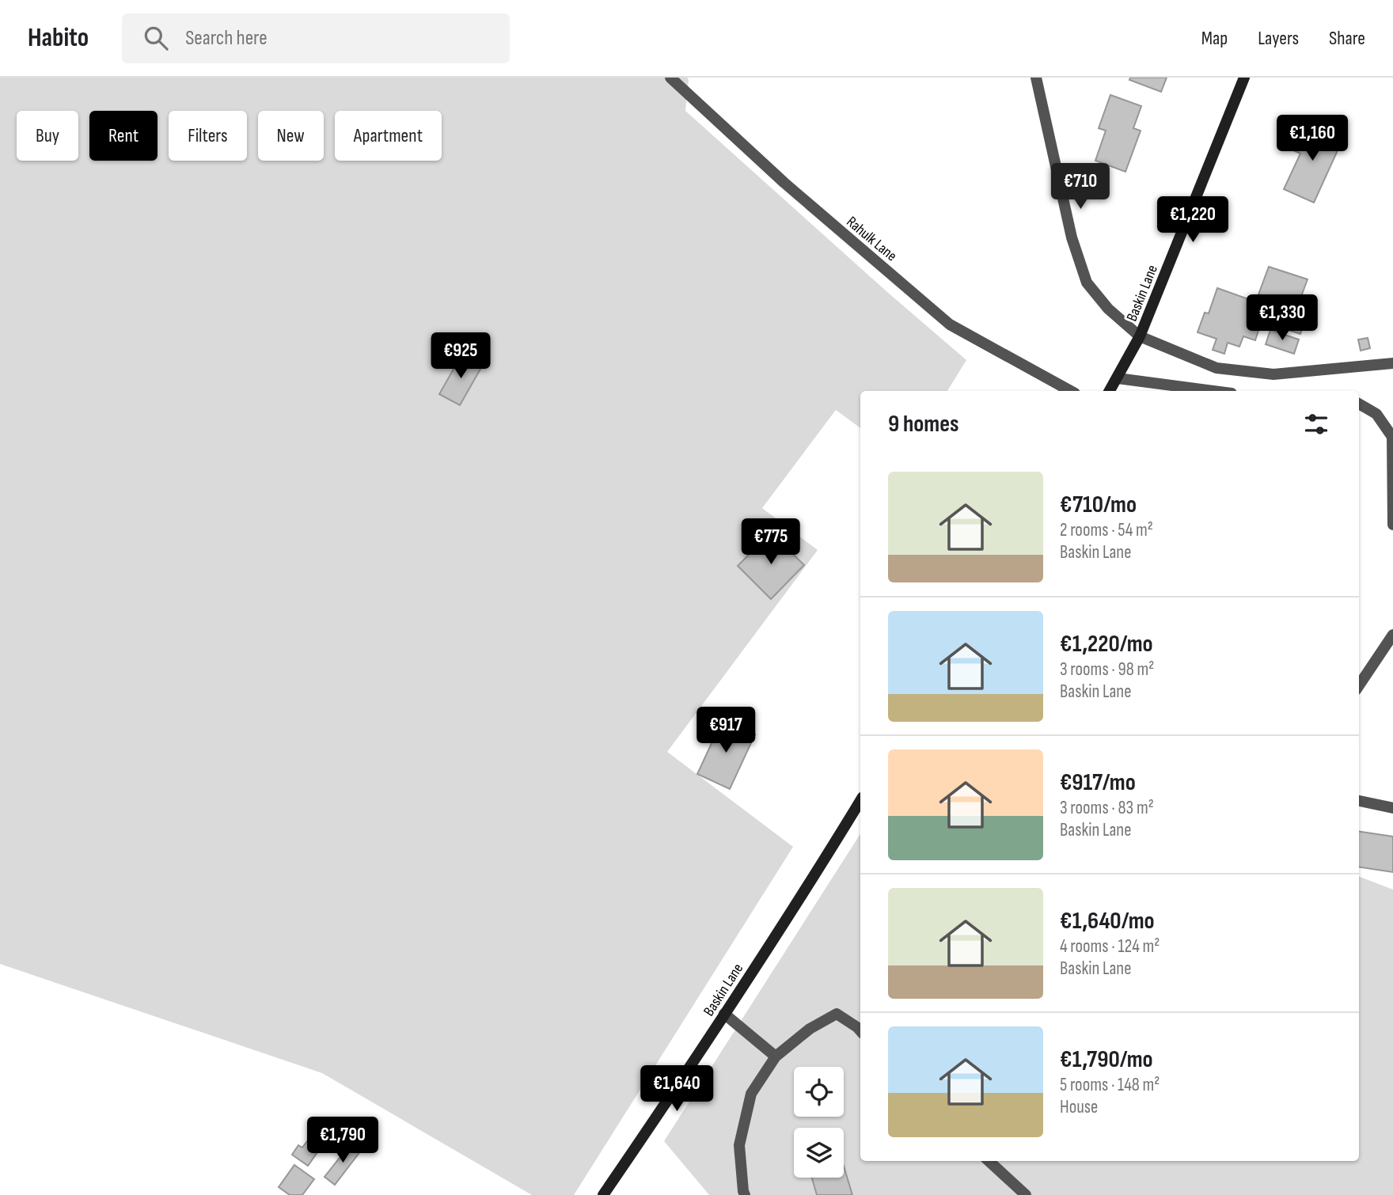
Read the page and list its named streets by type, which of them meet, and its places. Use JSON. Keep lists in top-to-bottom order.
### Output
{
  "streets": {
    "street": ["Rahulk Lane", "Baskin Lane"]
  },
  "page": {
    "header": "Habito",
    "search": "Search here",
    "nav": ["Map", "Layers", "Share"],
    "chip": [
      "Buy",
      "Rent",
      "Filters",
      "New",
      "Apartment"
    ],
    "price": [
      "€1,160",
      "€710",
      "€1,220",
      "€1,330",
      "€925",
      "€775",
      "€917",
      "€1,640",
      "€1,790"
    ],
    "heading": "9 homes",
    "list": [
      {
        "name": "€710/mo",
        "note": "2 rooms · 54 m² · Baskin Lane"
      },
      {
        "name": "€1,220/mo",
        "note": "3 rooms · 98 m² · Baskin Lane"
      },
      {
        "name": "€917/mo",
        "note": "3 rooms · 83 m² · Baskin Lane"
      },
      {
        "name": "€1,640/mo",
        "note": "4 rooms · 124 m² · Baskin Lane"
      },
      {
        "name": "€1,790/mo",
        "note": "5 rooms · 148 m² · House"
      }
    ]
  }
}
